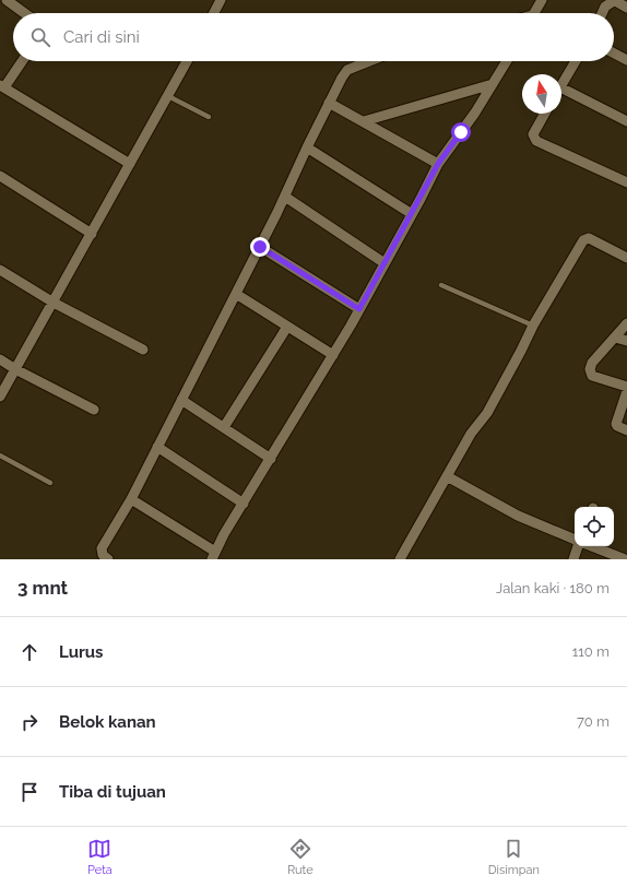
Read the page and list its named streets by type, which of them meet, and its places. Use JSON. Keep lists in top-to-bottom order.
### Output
{
  "north": "top",
  "page": {
    "search": "Cari di sini",
    "heading": ["3 mnt", "Jalan kaki · 180 m"],
    "list": [
      ["Lurus", "110 m"],
      ["Belok kanan", "70 m"],
      "Tiba di tujuan"
    ],
    "nav": ["Peta", "Rute", "Disimpan"]
  }
}
